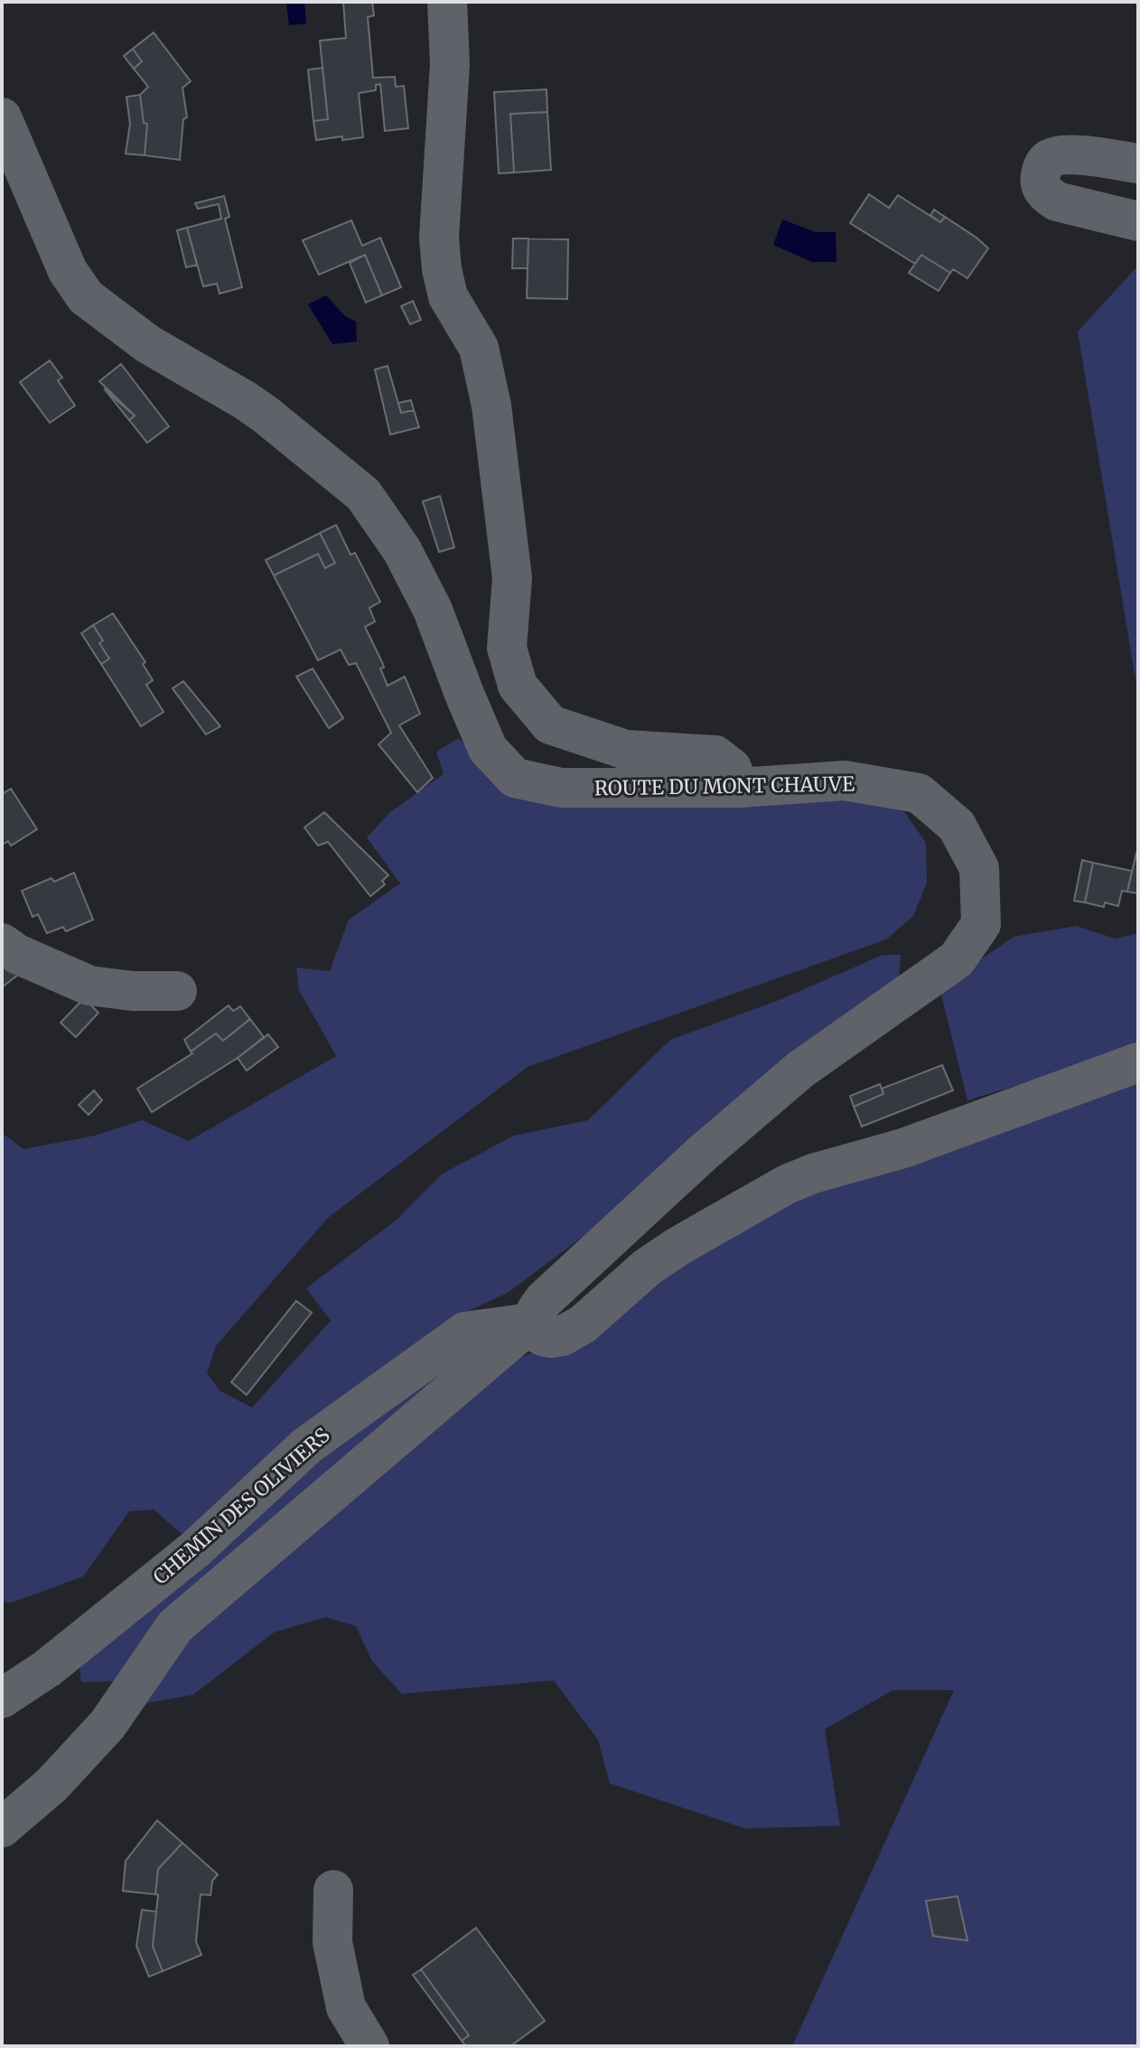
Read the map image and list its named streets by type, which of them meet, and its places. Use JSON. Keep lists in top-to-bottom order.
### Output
{
  "streets": {
    "street": ["ROUTE DU MONT CHAUVE", "CHEMIN DES OLIVIERS"]
  },
  "crossings": [
    ["ROUTE DU MONT CHAUVE", "CHEMIN DES OLIVIERS"]
  ]
}
